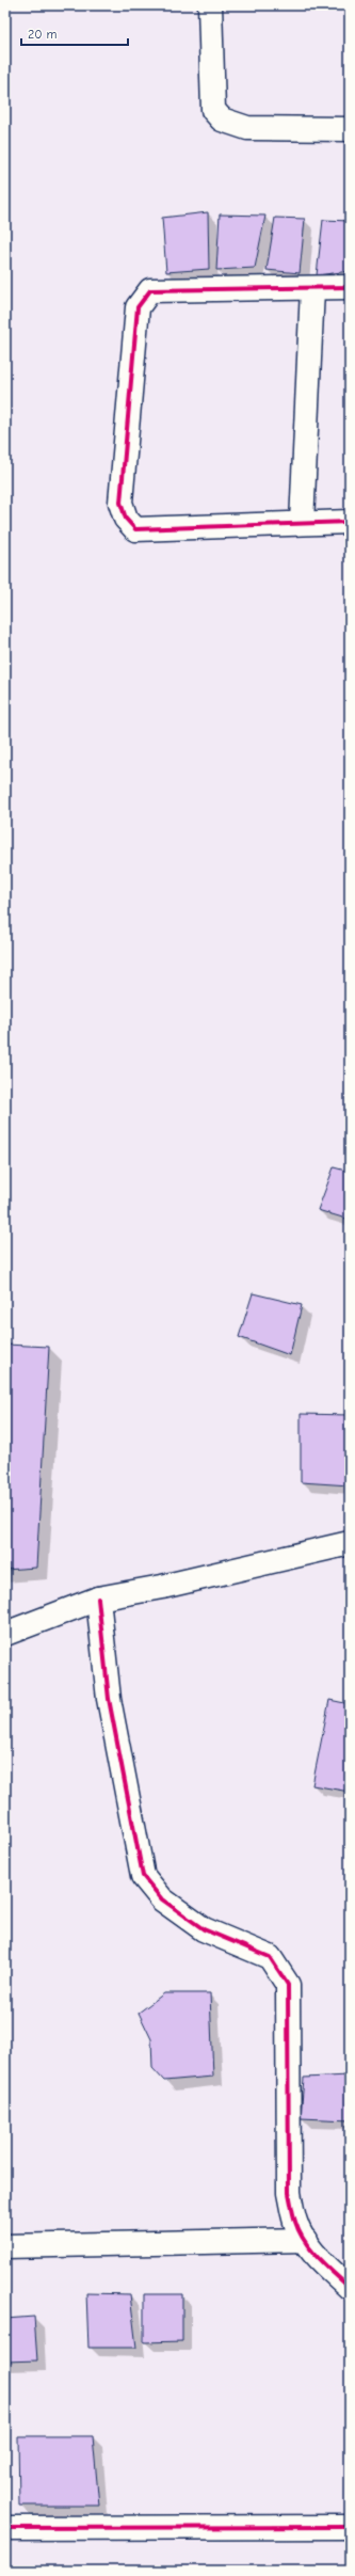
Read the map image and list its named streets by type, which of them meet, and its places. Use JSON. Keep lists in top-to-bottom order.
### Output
{
  "scale_bar": "20 m"
}
